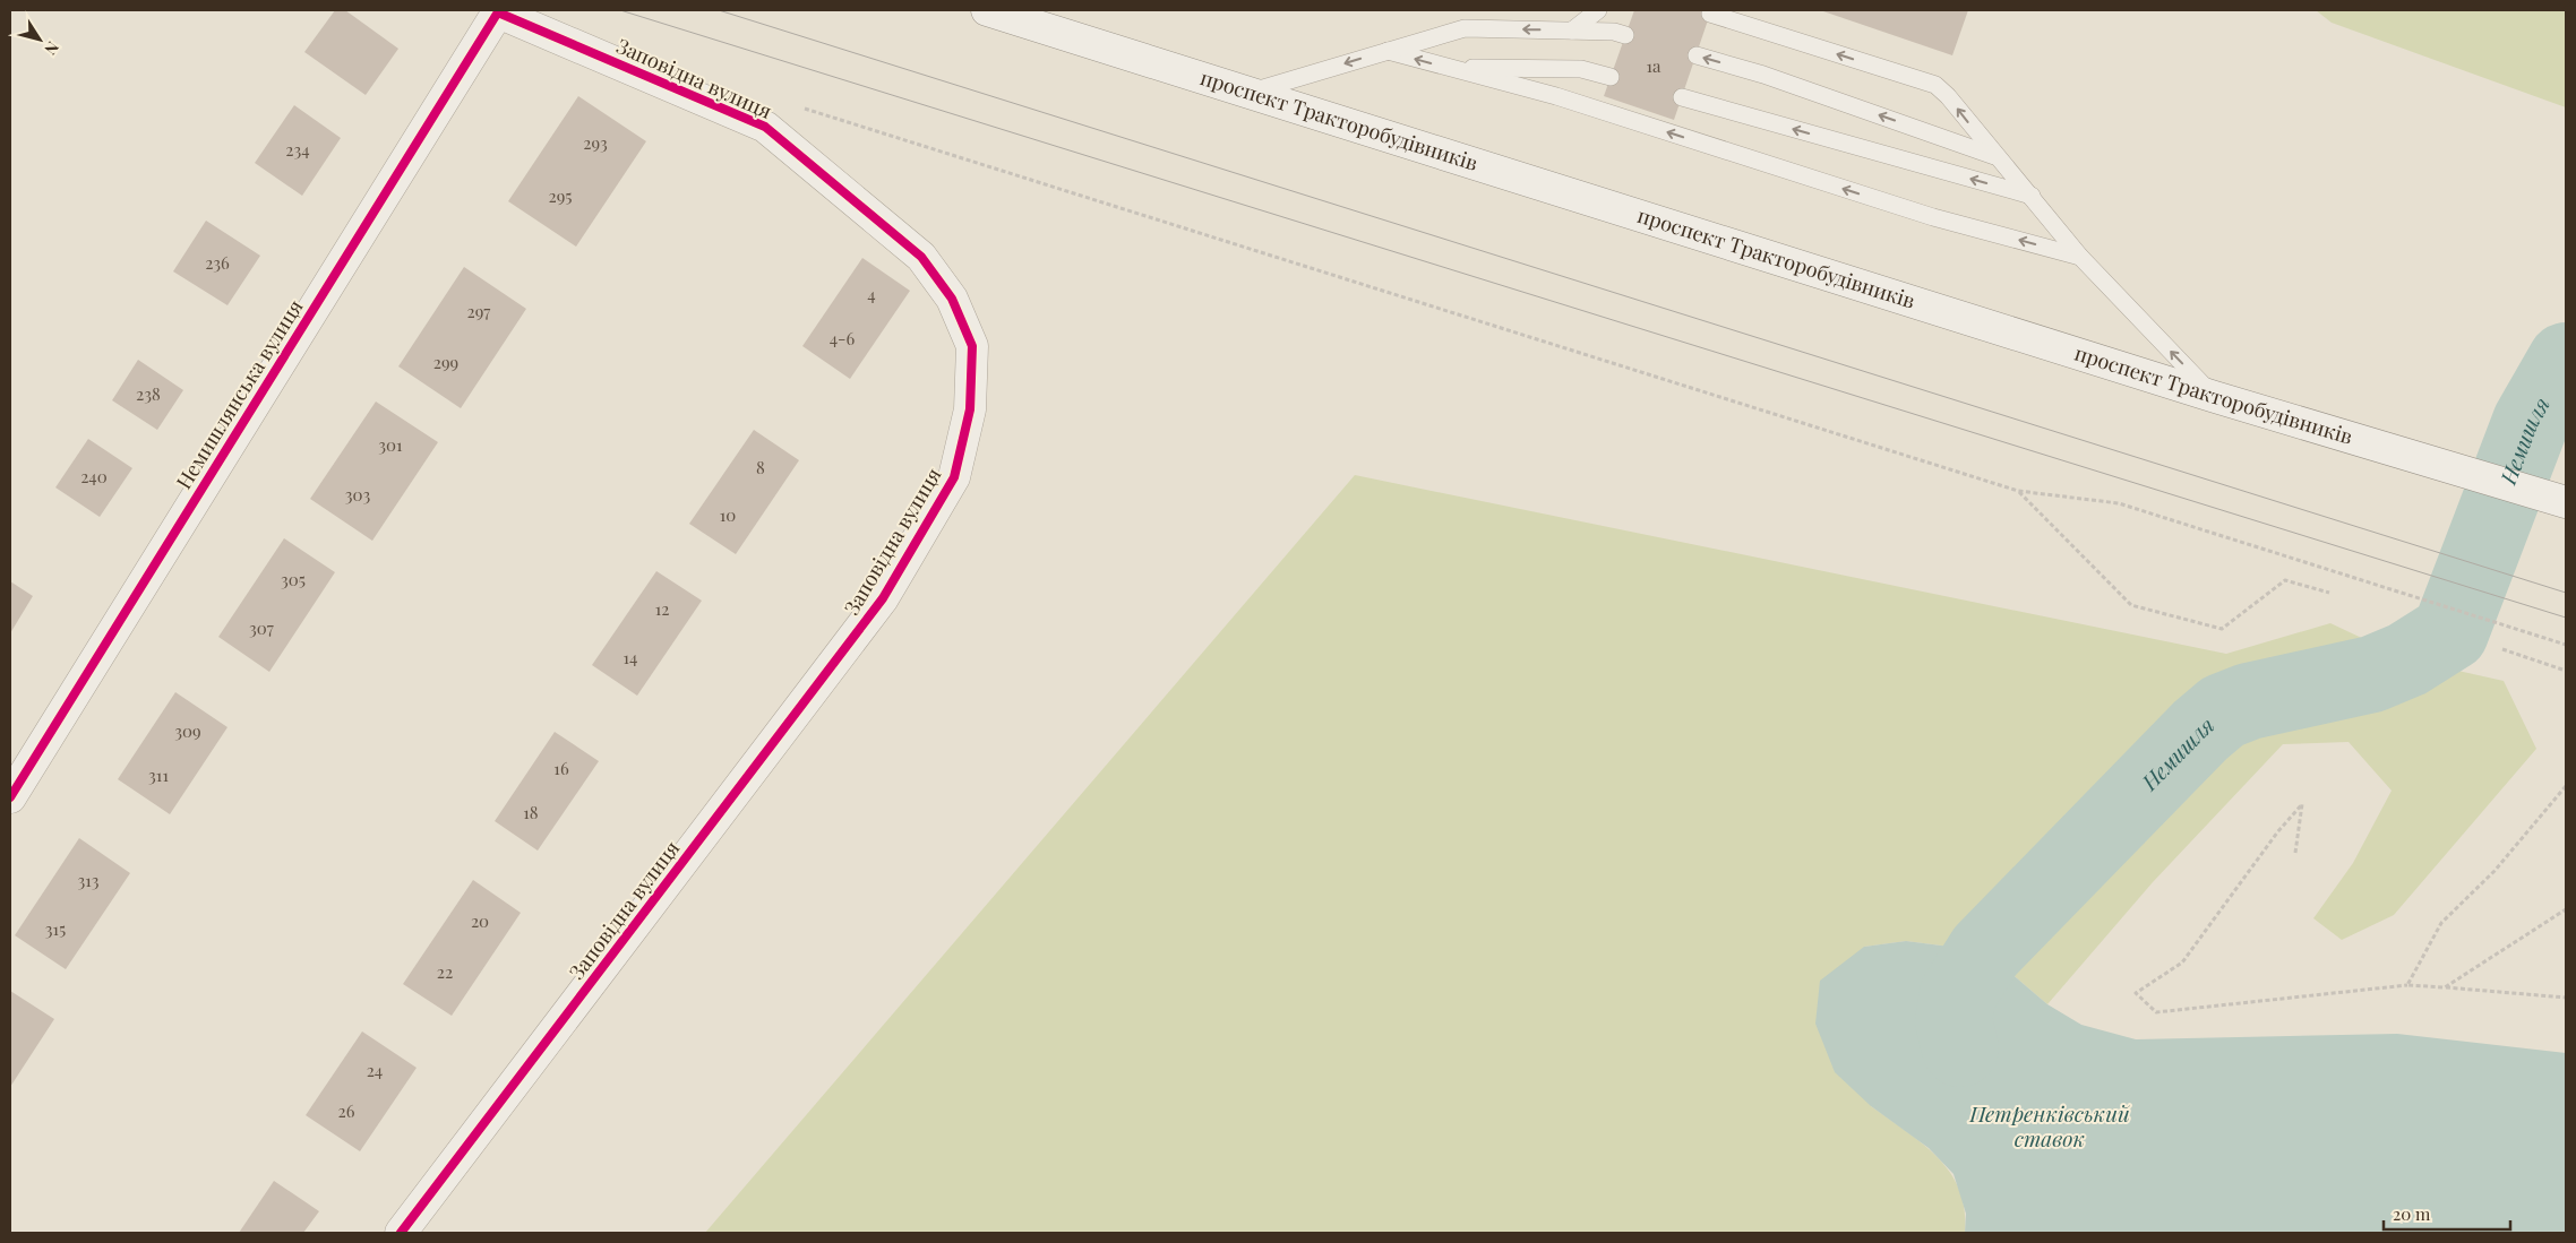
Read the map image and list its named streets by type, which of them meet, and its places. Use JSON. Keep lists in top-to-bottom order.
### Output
{
  "streets": {
    "street": ["Заповідна вулиця", "проспект Тракторобудівників", "Немишлянська вулиця"]
  },
  "crossings": [
    ["Заповідна вулиця", "Немишлянська вулиця"]
  ],
  "water": ["Немишля", "Петренківський ставок"],
  "house_numbers": [
    "1а",
    "293",
    "234",
    "295",
    "236",
    "4",
    "297",
    "4-6",
    "299",
    "238",
    "301",
    "8",
    "240",
    "303",
    "10",
    "305",
    "12",
    "307",
    "14",
    "309",
    "16",
    "311",
    "18",
    "313",
    "20",
    "315",
    "22",
    "24",
    "26"
  ],
  "scale_bar": "20 m",
  "north": "bottom right"
}
